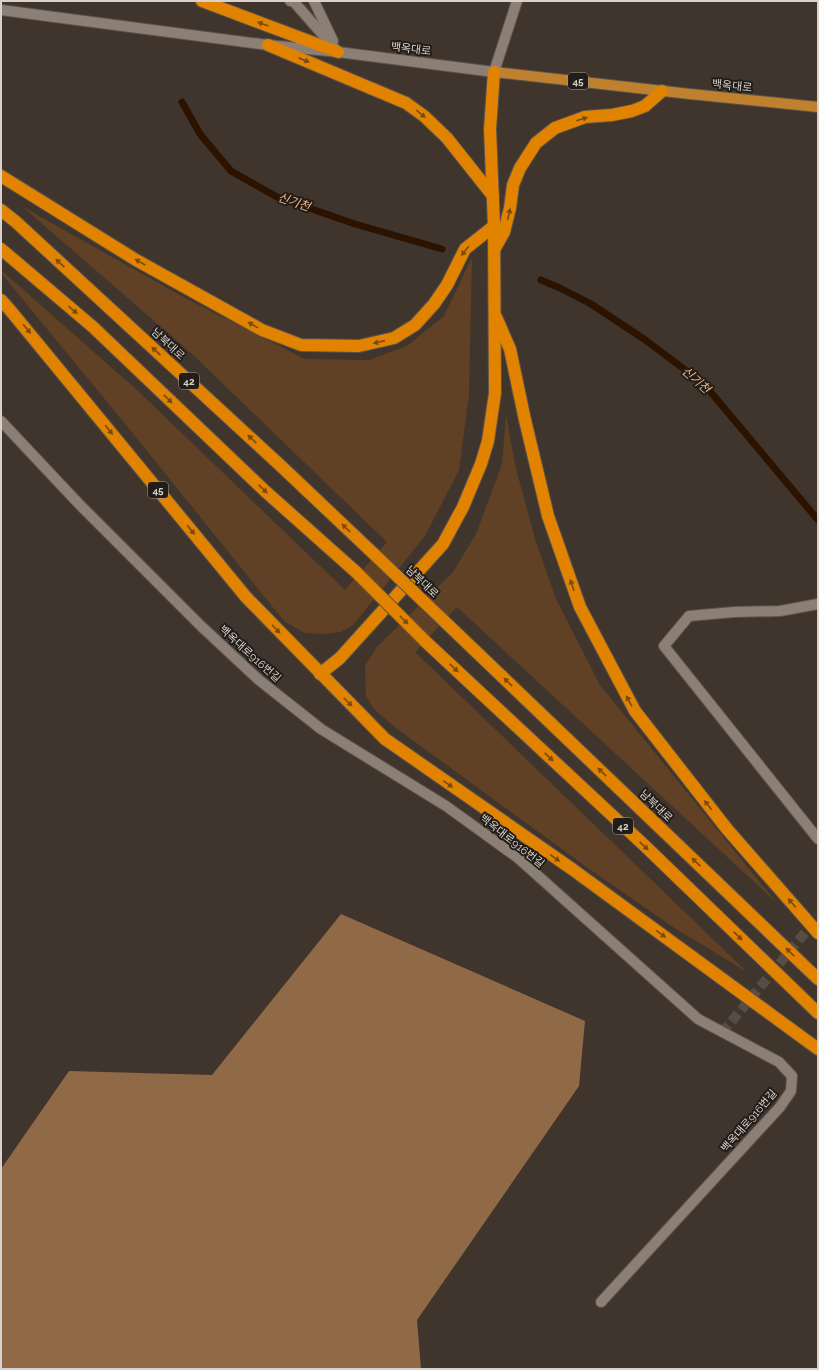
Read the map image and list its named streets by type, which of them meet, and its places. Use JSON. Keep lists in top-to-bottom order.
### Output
{
  "streets": {
    "highway": ["45", "남북대로", "42"],
    "main road": ["백옥대로"],
    "street": ["백옥대로916번길"]
  },
  "water": ["신기천"]
}
